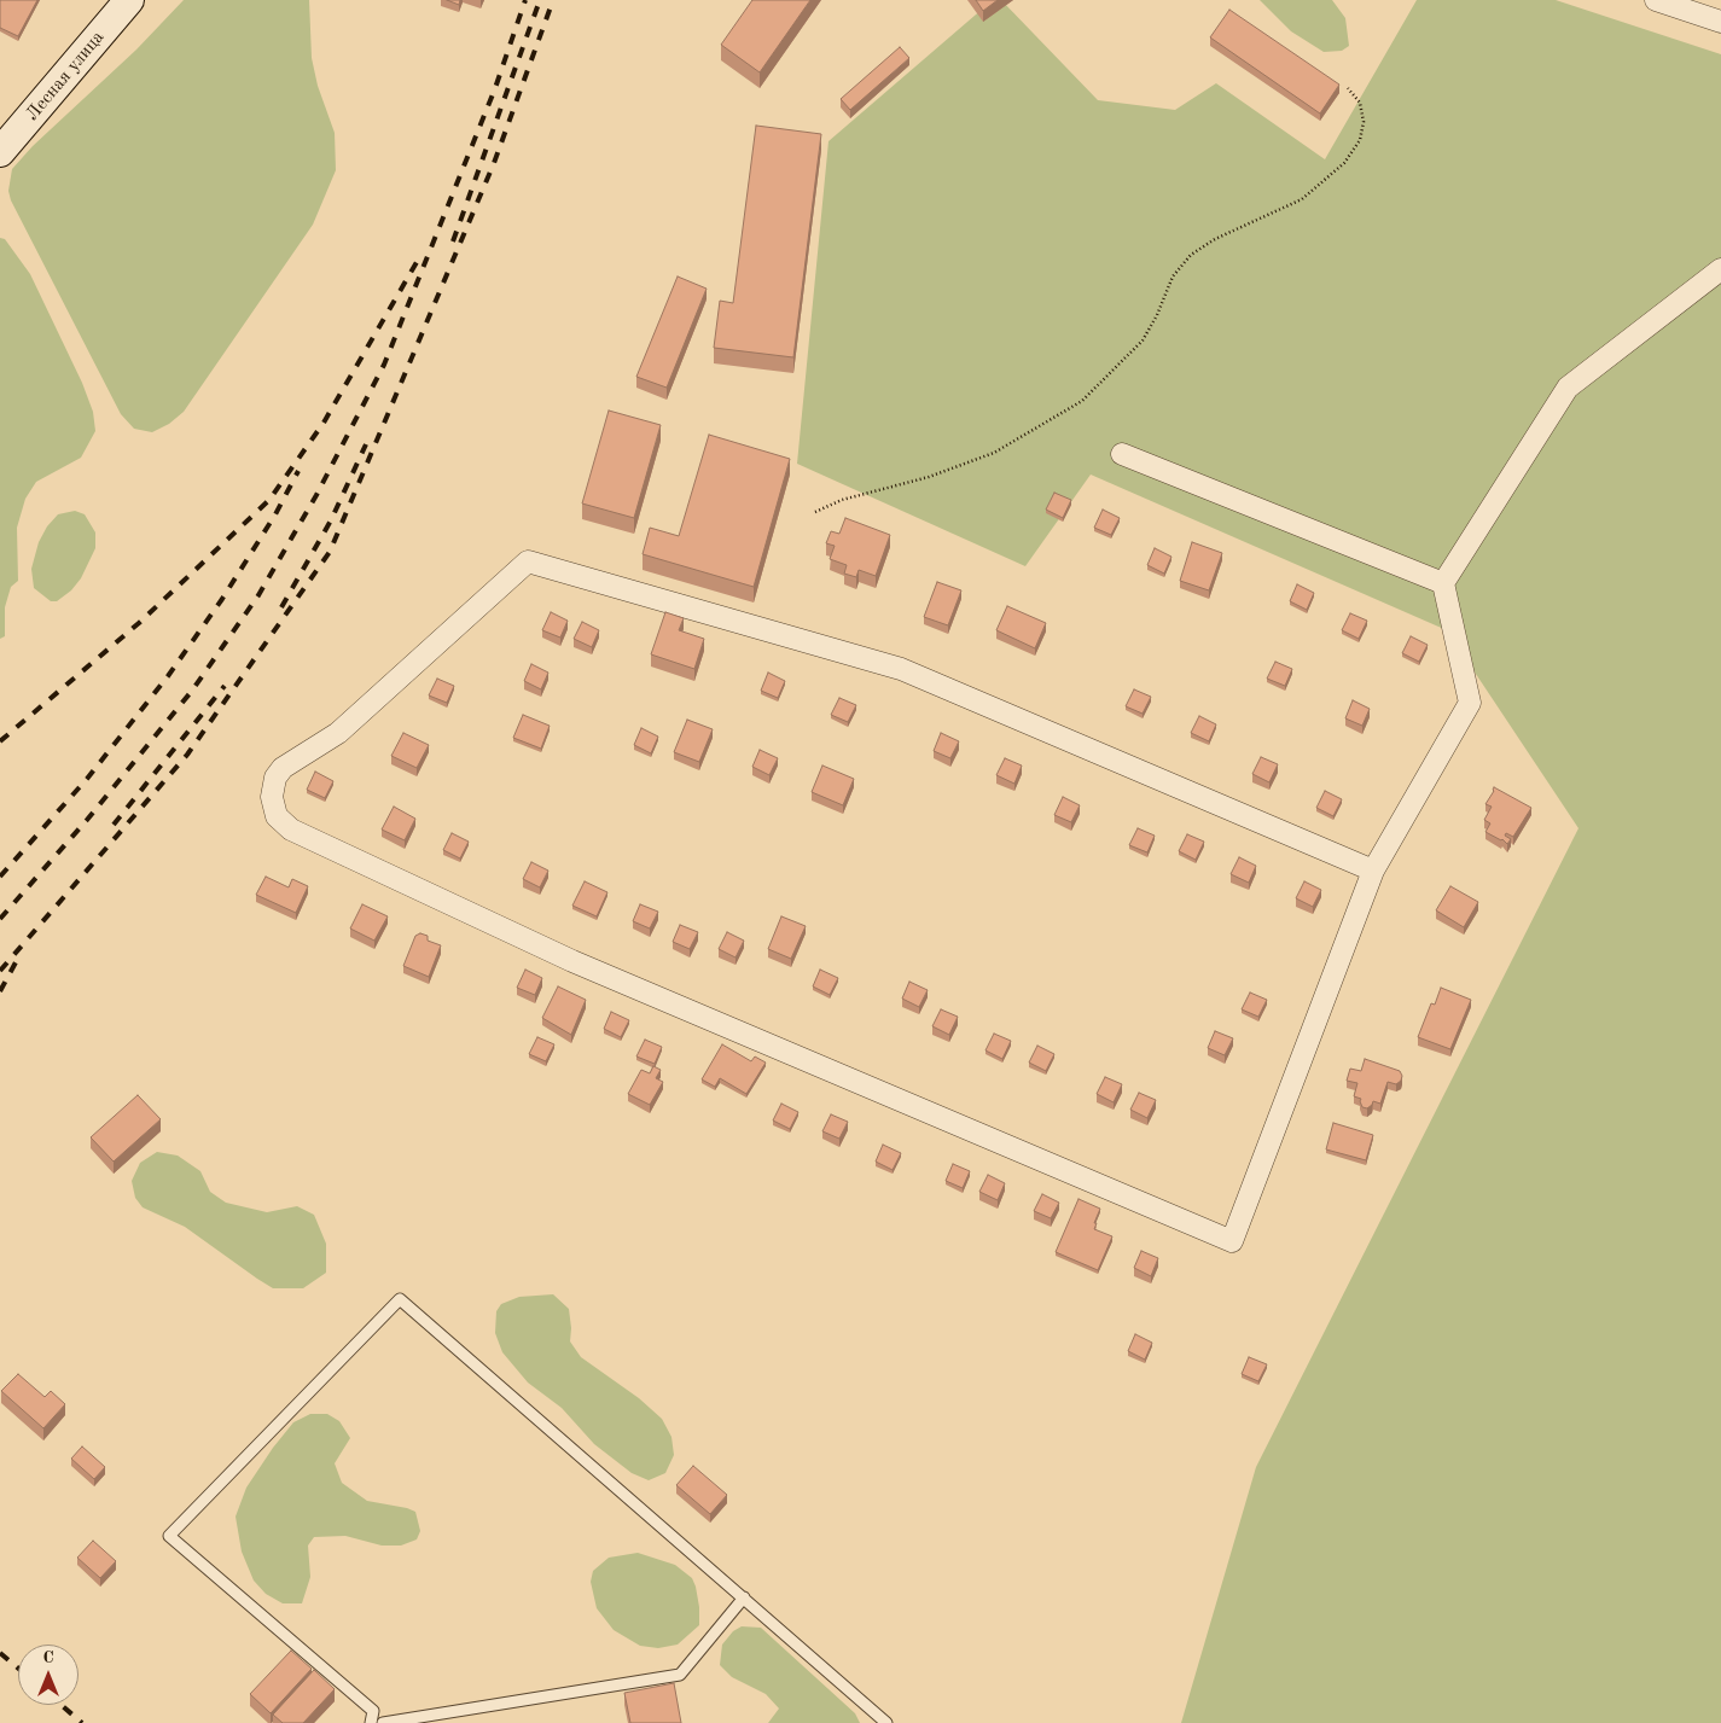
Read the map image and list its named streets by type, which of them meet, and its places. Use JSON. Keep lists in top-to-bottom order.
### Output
{
  "streets": {
    "street": ["Лесная улица"]
  },
  "north": "top"
}
